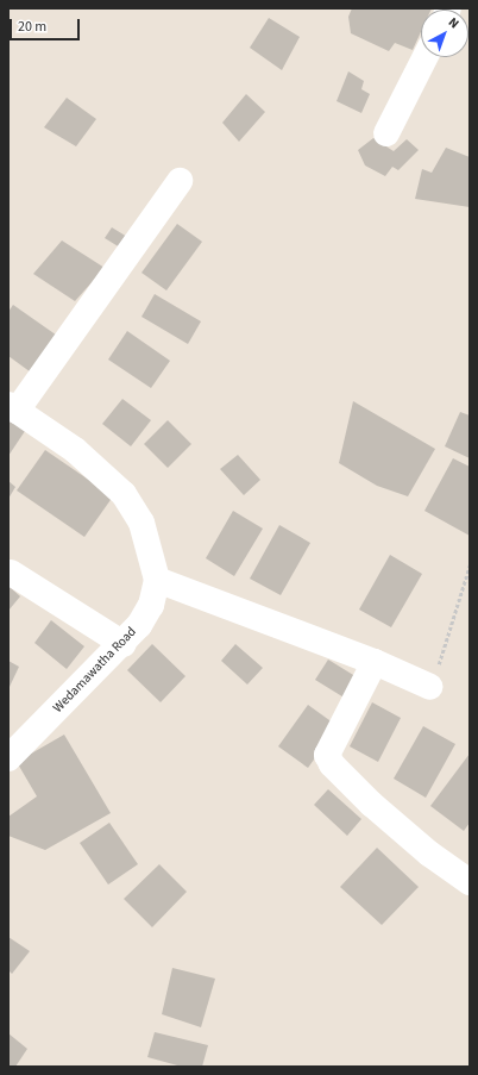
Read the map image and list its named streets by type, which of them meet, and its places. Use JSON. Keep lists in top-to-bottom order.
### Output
{
  "streets": {
    "street": ["Wedamawatha Road"]
  },
  "scale_bar": "20 m",
  "north": "top right"
}
